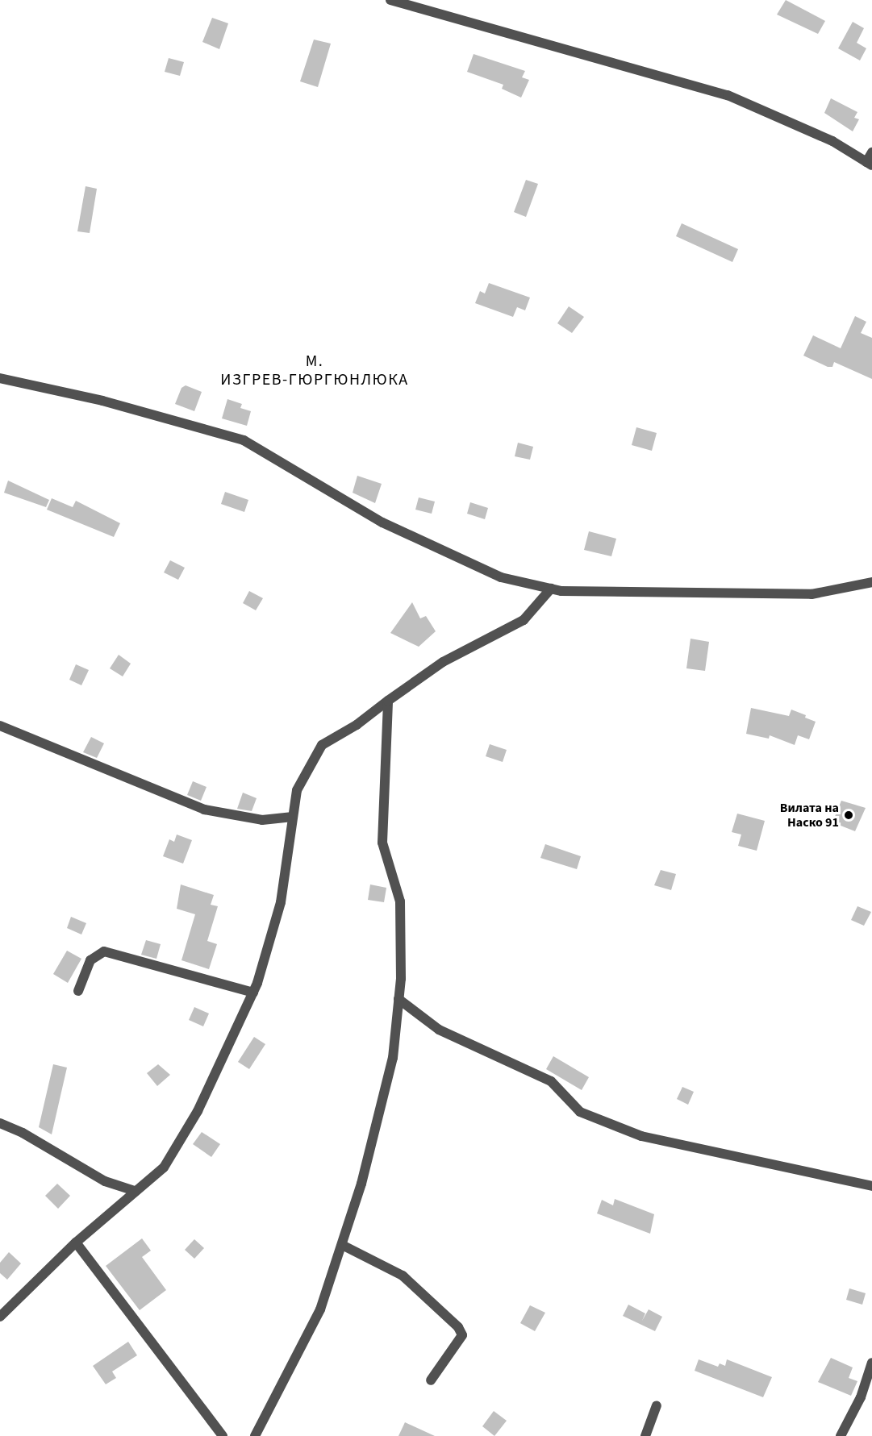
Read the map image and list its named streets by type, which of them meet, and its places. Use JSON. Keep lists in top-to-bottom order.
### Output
{
  "districts": ["М. ИЗГРЕВ-ГЮРГЮНЛЮКА"],
  "places": ["Вилата на Наско 91"]
}
